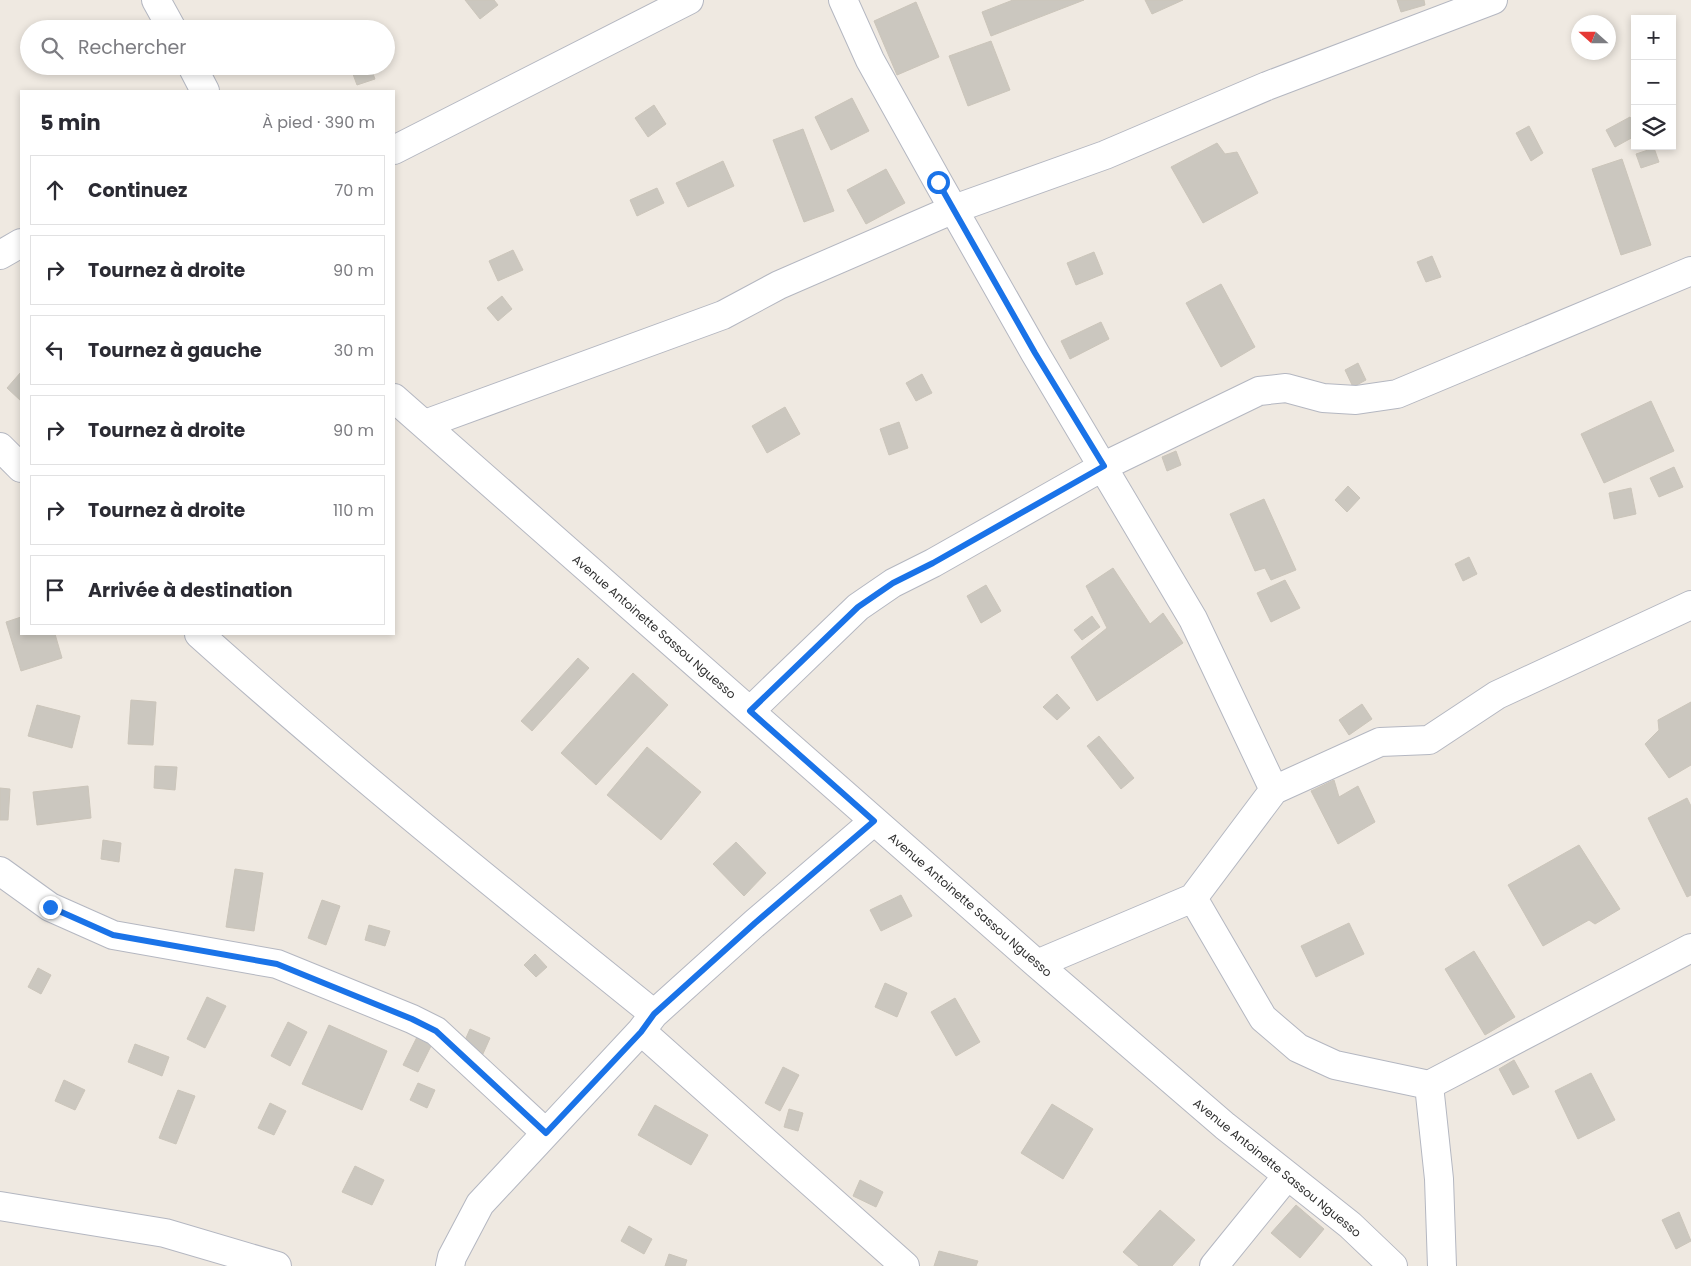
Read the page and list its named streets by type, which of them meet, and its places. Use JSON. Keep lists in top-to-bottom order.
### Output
{
  "streets": {
    "street": ["Avenue Antoinette Sassou Nguesso"]
  },
  "north": "left",
  "page": {
    "map_buttons": ["+", "−"],
    "search": "Rechercher",
    "heading": ["5 min", "À pied · 390 m"],
    "list": [
      ["Continuez", "70 m"],
      ["Tournez à droite", "90 m"],
      ["Tournez à gauche", "30 m"],
      ["Tournez à droite", "90 m"],
      ["Tournez à droite", "110 m"],
      "Arrivée à destination"
    ]
  }
}
